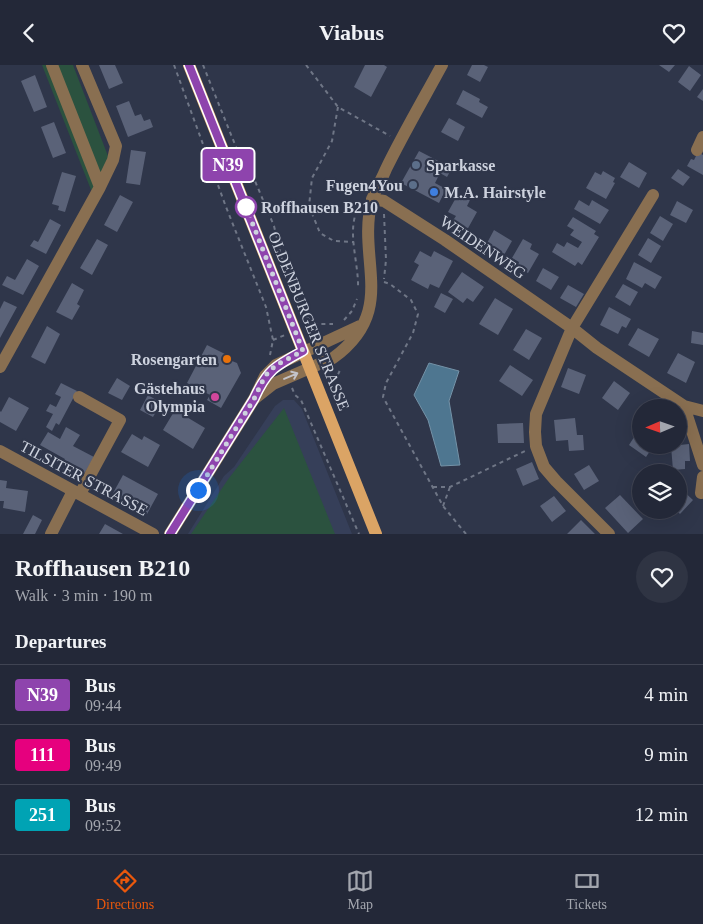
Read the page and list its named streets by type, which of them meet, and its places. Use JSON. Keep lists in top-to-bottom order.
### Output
{
  "streets": {
    "main road": ["OLDENBURGER STRASSE"],
    "street": ["WEIDENWEG", "TILSITER STRASSE"]
  },
  "places": [
    "Sparkasse",
    "Fugen4You",
    "M.A. Hairstyle",
    "Roffhausen B210",
    "Rosengarten",
    "Gästehaus Olympia"
  ],
  "lines": ["bus line N39"],
  "north": "left",
  "page": {
    "header": "Viabus",
    "on_map": "N39",
    "heading": [
      ["Roffhausen B210", "Walk · 3 min · 190 m"],
      "Departures"
    ],
    "list": [
      {
        "mark": "N39",
        "name": "Bus",
        "note": "09:44",
        "value": "4 min"
      },
      {
        "mark": "111",
        "name": "Bus",
        "note": "09:49",
        "value": "9 min"
      },
      {
        "mark": "251",
        "name": "Bus",
        "note": "09:52",
        "value": "12 min"
      }
    ],
    "tabs": ["Directions", "Map", "Tickets"]
  }
}
